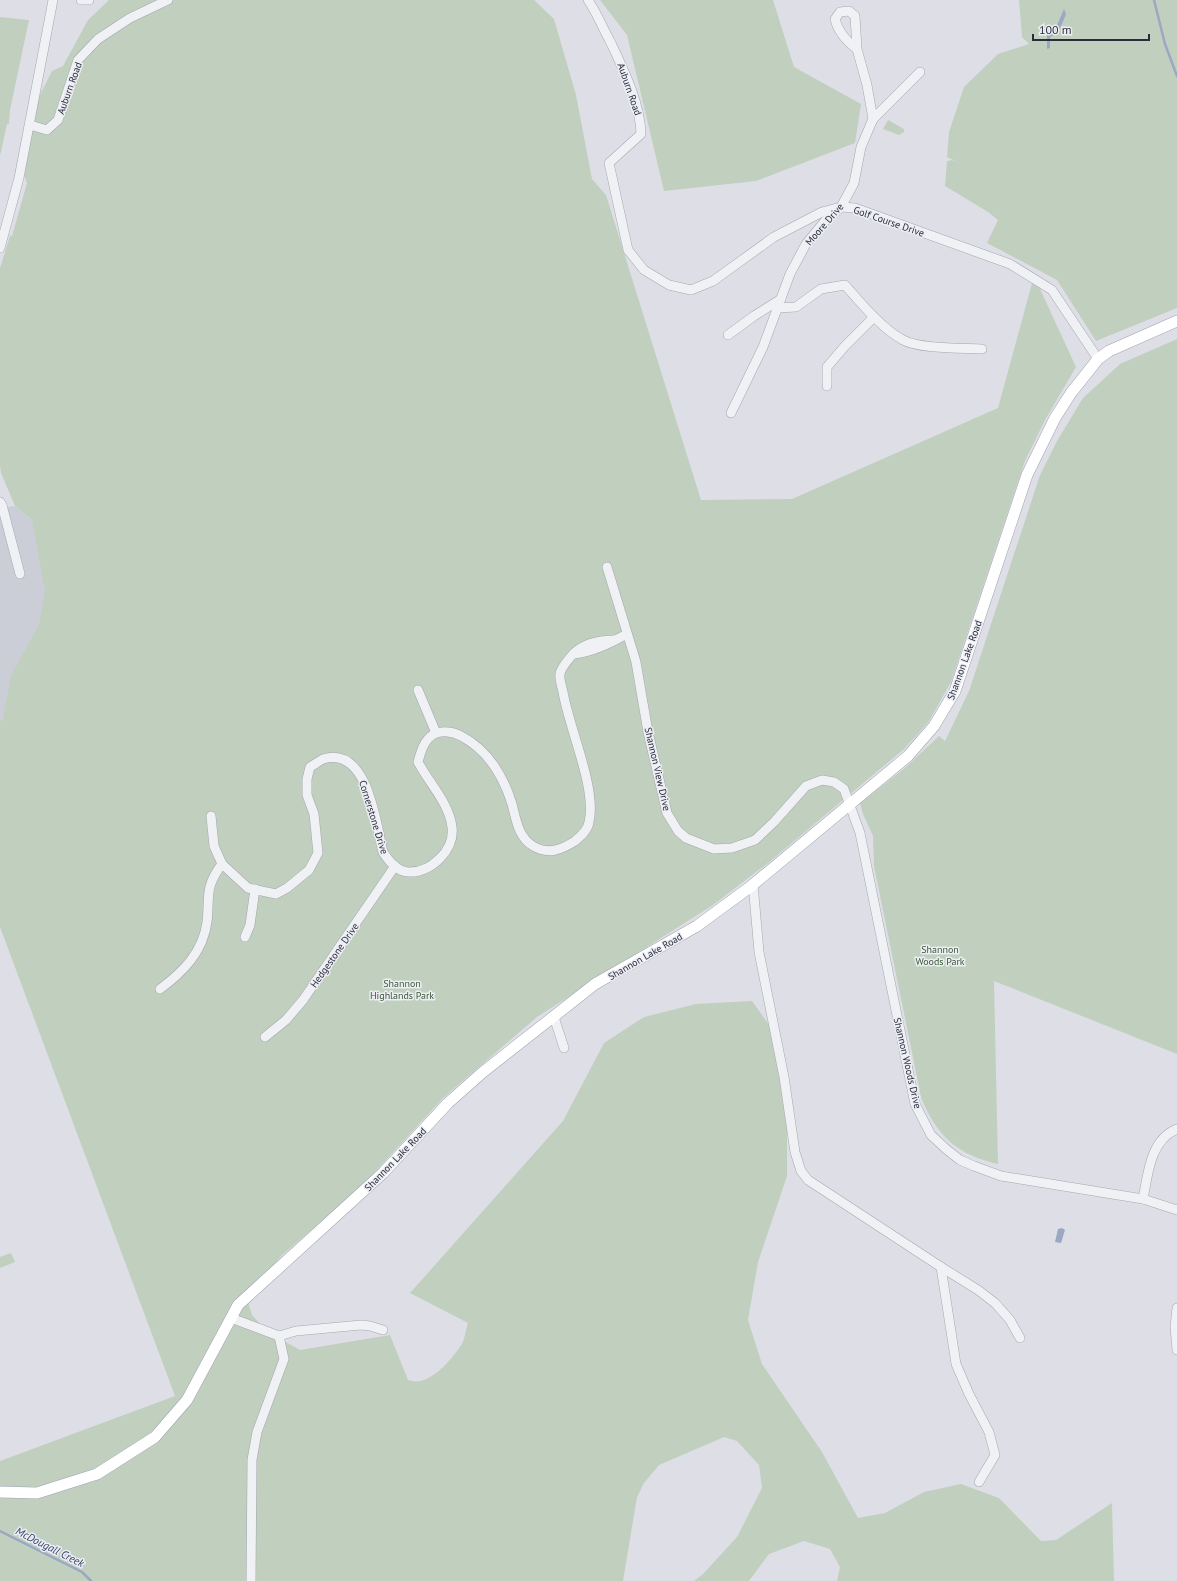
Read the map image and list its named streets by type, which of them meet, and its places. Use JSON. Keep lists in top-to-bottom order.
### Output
{
  "streets": {
    "main road": ["Shannon Lake Road"],
    "street": [
      "Auburn Road",
      "Golf Course Drive",
      "Moore Drive",
      "Shannon View Drive",
      "Cornerstone Drive",
      "Hedgestone Drive",
      "Shannon Woods Drive"
    ]
  },
  "crossings": [
    ["Auburn Road", "Golf Course Drive"],
    ["Golf Course Drive", "Moore Drive"],
    ["Golf Course Drive", "Shannon Lake Road"],
    ["Shannon Lake Road", "Shannon View Drive"],
    ["Shannon Lake Road", "Shannon Woods Drive"],
    ["Shannon View Drive", "Shannon Woods Drive"],
    ["Cornerstone Drive", "Hedgestone Drive"]
  ],
  "water": ["McDougall Creek"],
  "parks": ["Shannon Woods Park", "Shannon Highlands Park"],
  "scale_bar": "100 m"
}
